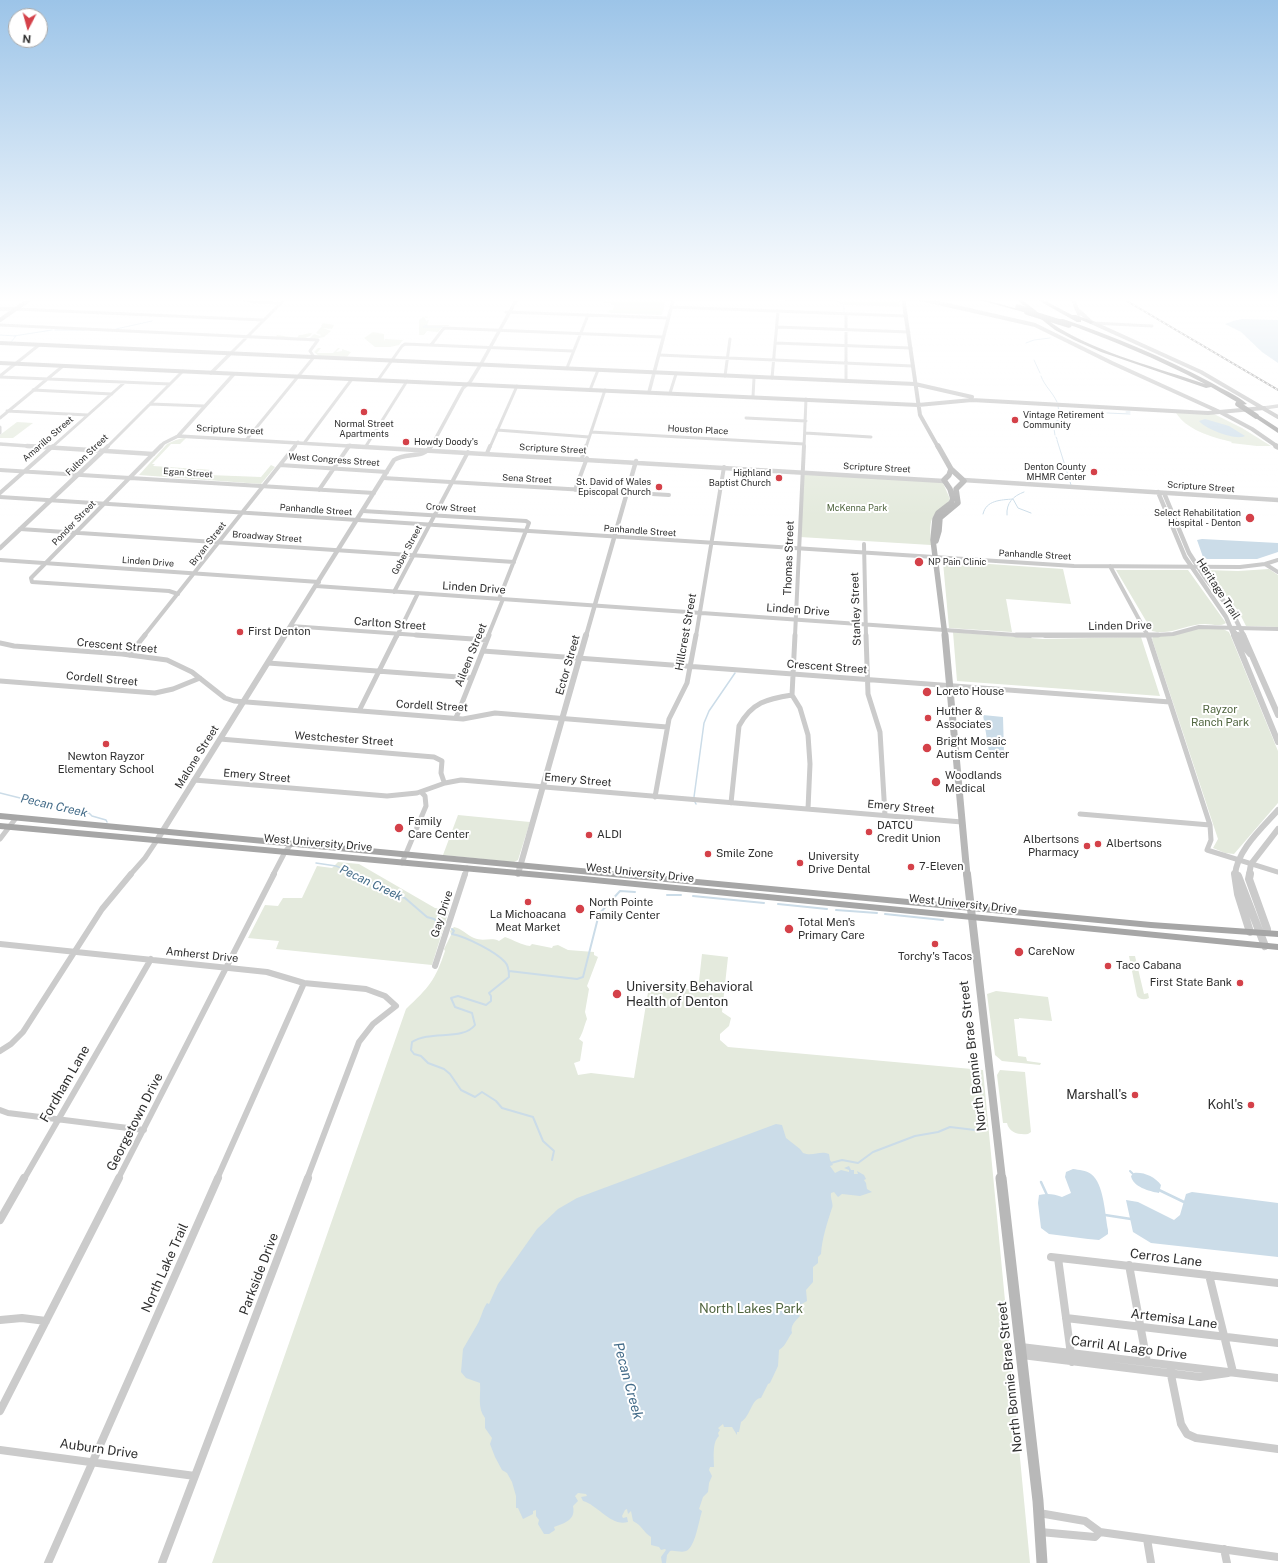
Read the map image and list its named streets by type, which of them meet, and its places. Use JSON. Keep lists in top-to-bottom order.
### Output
{
  "streets": {
    "main road": ["West University Drive", "North Bonnie Brae Street"],
    "street": [
      "Scripture Street",
      "Houston Place",
      "Amarillo Street",
      "Fulton Street",
      "West Congress Street",
      "Egan Street",
      "Sena Street",
      "Crow Street",
      "Panhandle Street",
      "Ponder Street",
      "Broadway Street",
      "Bryan Street",
      "Gober Street",
      "Thomas Street",
      "Linden Drive",
      "Heritage Trail",
      "Stanley Street",
      "Carlton Street",
      "Hillcrest Street",
      "Crescent Street",
      "Aileen Street",
      "Ector Street",
      "Cordell Street",
      "Westchester Street",
      "Malone Street",
      "Emery Street",
      "Gay Drive",
      "Amherst Drive",
      "Fordham Lane",
      "Georgetown Drive",
      "Cerros Lane",
      "North Lake Trail",
      "Parkside Drive",
      "Artemisa Lane",
      "Carril Al Lago Drive",
      "Auburn Drive"
    ]
  },
  "crossings": [
    ["Scripture Street", "Ponder Street"],
    ["Scripture Street", "Bryan Street"],
    ["Scripture Street", "Gober Street"],
    ["Scripture Street", "Thomas Street"],
    ["Scripture Street", "Heritage Trail"],
    ["Scripture Street", "Hillcrest Street"],
    ["Scripture Street", "Ector Street"],
    ["Scripture Street", "Malone Street"],
    ["Scripture Street", "North Bonnie Brae Street"],
    ["Houston Place", "Thomas Street"],
    ["Amarillo Street", "Egan Street"],
    ["Fulton Street", "Egan Street"],
    ["Fulton Street", "Panhandle Street"],
    ["Fulton Street", "Broadway Street"],
    ["West Congress Street", "Bryan Street"],
    ["West Congress Street", "Malone Street"],
    ["Egan Street", "Ponder Street"],
    ["Egan Street", "Bryan Street"],
    ["Egan Street", "Malone Street"],
    ["Sena Street", "Gober Street"],
    ["Sena Street", "Ector Street"],
    ["Sena Street", "Malone Street"],
    ["Crow Street", "Panhandle Street"],
    ["Crow Street", "Gober Street"],
    ["Crow Street", "Aileen Street"],
    ["Crow Street", "Malone Street"],
    ["Panhandle Street", "Ponder Street"],
    ["Panhandle Street", "Bryan Street"],
    ["Panhandle Street", "Gober Street"],
    ["Panhandle Street", "Thomas Street"],
    ["Panhandle Street", "Heritage Trail"],
    ["Panhandle Street", "Stanley Street"],
    ["Panhandle Street", "Hillcrest Street"],
    ["Panhandle Street", "Aileen Street"],
    ["Panhandle Street", "Ector Street"],
    ["Panhandle Street", "Malone Street"],
    ["Panhandle Street", "North Bonnie Brae Street"],
    ["Ponder Street", "Broadway Street"],
    ["Ponder Street", "Bryan Street"],
    ["Ponder Street", "Linden Drive"],
    ["Broadway Street", "Bryan Street"],
    ["Broadway Street", "Gober Street"],
    ["Broadway Street", "Aileen Street"],
    ["Broadway Street", "Malone Street"],
    ["Bryan Street", "Linden Drive"],
    ["Bryan Street", "Crescent Street"],
    ["Gober Street", "Linden Drive"],
    ["Thomas Street", "Linden Drive"],
    ["Thomas Street", "Crescent Street"],
    ["Linden Drive", "Heritage Trail"],
    ["Linden Drive", "Stanley Street"],
    ["Linden Drive", "Hillcrest Street"],
    ["Linden Drive", "Aileen Street"],
    ["Linden Drive", "Ector Street"],
    ["Linden Drive", "Malone Street"],
    ["Linden Drive", "North Bonnie Brae Street"],
    ["Stanley Street", "Crescent Street"],
    ["Stanley Street", "Emery Street"],
    ["Carlton Street", "Aileen Street"],
    ["Carlton Street", "Malone Street"],
    ["Hillcrest Street", "Crescent Street"],
    ["Hillcrest Street", "Cordell Street"],
    ["Hillcrest Street", "Emery Street"],
    ["Crescent Street", "Aileen Street"],
    ["Crescent Street", "Ector Street"],
    ["Crescent Street", "Cordell Street"],
    ["Crescent Street", "Malone Street"],
    ["Crescent Street", "North Bonnie Brae Street"],
    ["Aileen Street", "Cordell Street"],
    ["Ector Street", "Cordell Street"],
    ["Ector Street", "Emery Street"],
    ["Ector Street", "West University Drive"],
    ["Cordell Street", "Malone Street"],
    ["Westchester Street", "Malone Street"],
    ["Westchester Street", "Emery Street"],
    ["Malone Street", "Emery Street"],
    ["Malone Street", "West University Drive"],
    ["Malone Street", "Amherst Drive"],
    ["Emery Street", "North Bonnie Brae Street"],
    ["West University Drive", "Gay Drive"],
    ["West University Drive", "North Bonnie Brae Street"],
    ["West University Drive", "Georgetown Drive"],
    ["Amherst Drive", "Fordham Lane"],
    ["Amherst Drive", "Georgetown Drive"],
    ["Amherst Drive", "North Lake Trail"],
    ["Amherst Drive", "Parkside Drive"],
    ["North Bonnie Brae Street", "Carril Al Lago Drive"],
    ["Cerros Lane", "Artemisa Lane"],
    ["North Lake Trail", "Auburn Drive"],
    ["Parkside Drive", "Auburn Drive"]
  ],
  "water": ["Pecan Creek"],
  "parks": ["McKenna Park", "Rayzor Ranch Park", "North Lakes Park"],
  "places": [
    "Normal Street Apartments",
    "Vintage Retirement Community",
    "Howdy Doody's",
    "Denton County MHMR Center",
    "Highland Baptist Church",
    "St. David of Wales Episcopal Church",
    "Select Rehabilitation Hospital - Denton",
    "NP Pain Clinic",
    "First Denton",
    "Loreto House",
    "Huther & Associates",
    "Newton Rayzor Elementary School",
    "Bright Mosaic Autism Center",
    "Woodlands Medical",
    "Family Care Center",
    "DATCU Credit Union",
    "ALDI",
    "Albertsons",
    "Albertsons Pharmacy",
    "Smile Zone",
    "University Drive Dental",
    "7-Eleven",
    "La Michoacana Meat Market",
    "North Pointe Family Center",
    "Total Men's Primary Care",
    "Torchy's Tacos",
    "CareNow",
    "Taco Cabana",
    "First State Bank",
    "University Behavioral Health of Denton",
    "Marshall's",
    "Kohl's"
  ],
  "north": "bottom"
}
